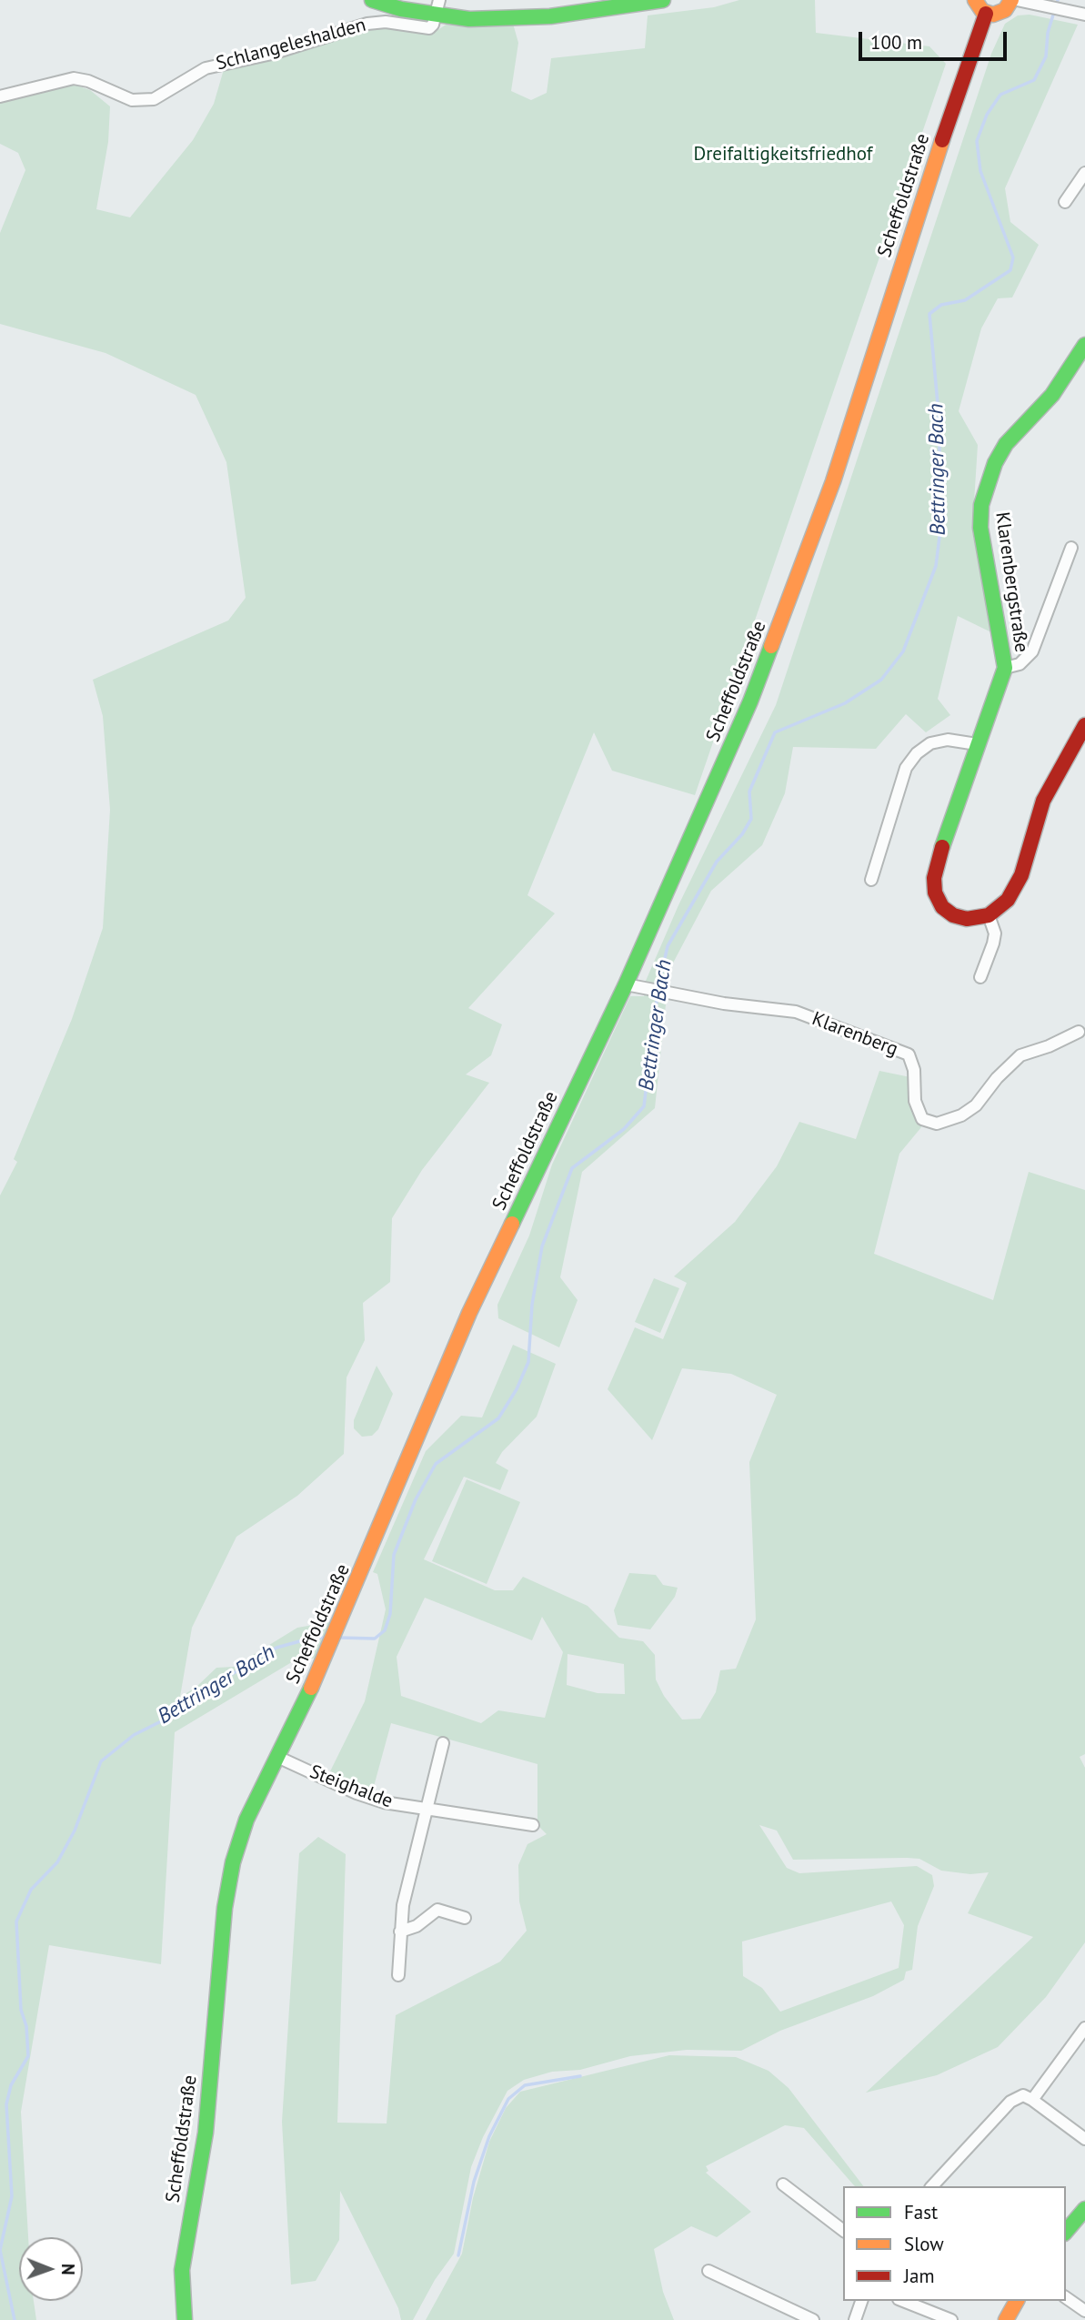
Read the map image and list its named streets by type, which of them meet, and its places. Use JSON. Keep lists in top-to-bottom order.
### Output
{
  "streets": {
    "main road": ["Scheffoldstraße", "Klarenbergstraße"],
    "street": ["Schlangeleshalden", "Klarenberg", "Steighalde"]
  },
  "crossings": [
    ["Scheffoldstraße", "Klarenberg"],
    ["Scheffoldstraße", "Steighalde"]
  ],
  "water": ["Bettringer Bach"],
  "parks": ["Dreifaltigkeitsfriedhof"],
  "legend": ["Fast", "Slow", "Jam"],
  "scale_bar": "100 m",
  "north": "right"
}
